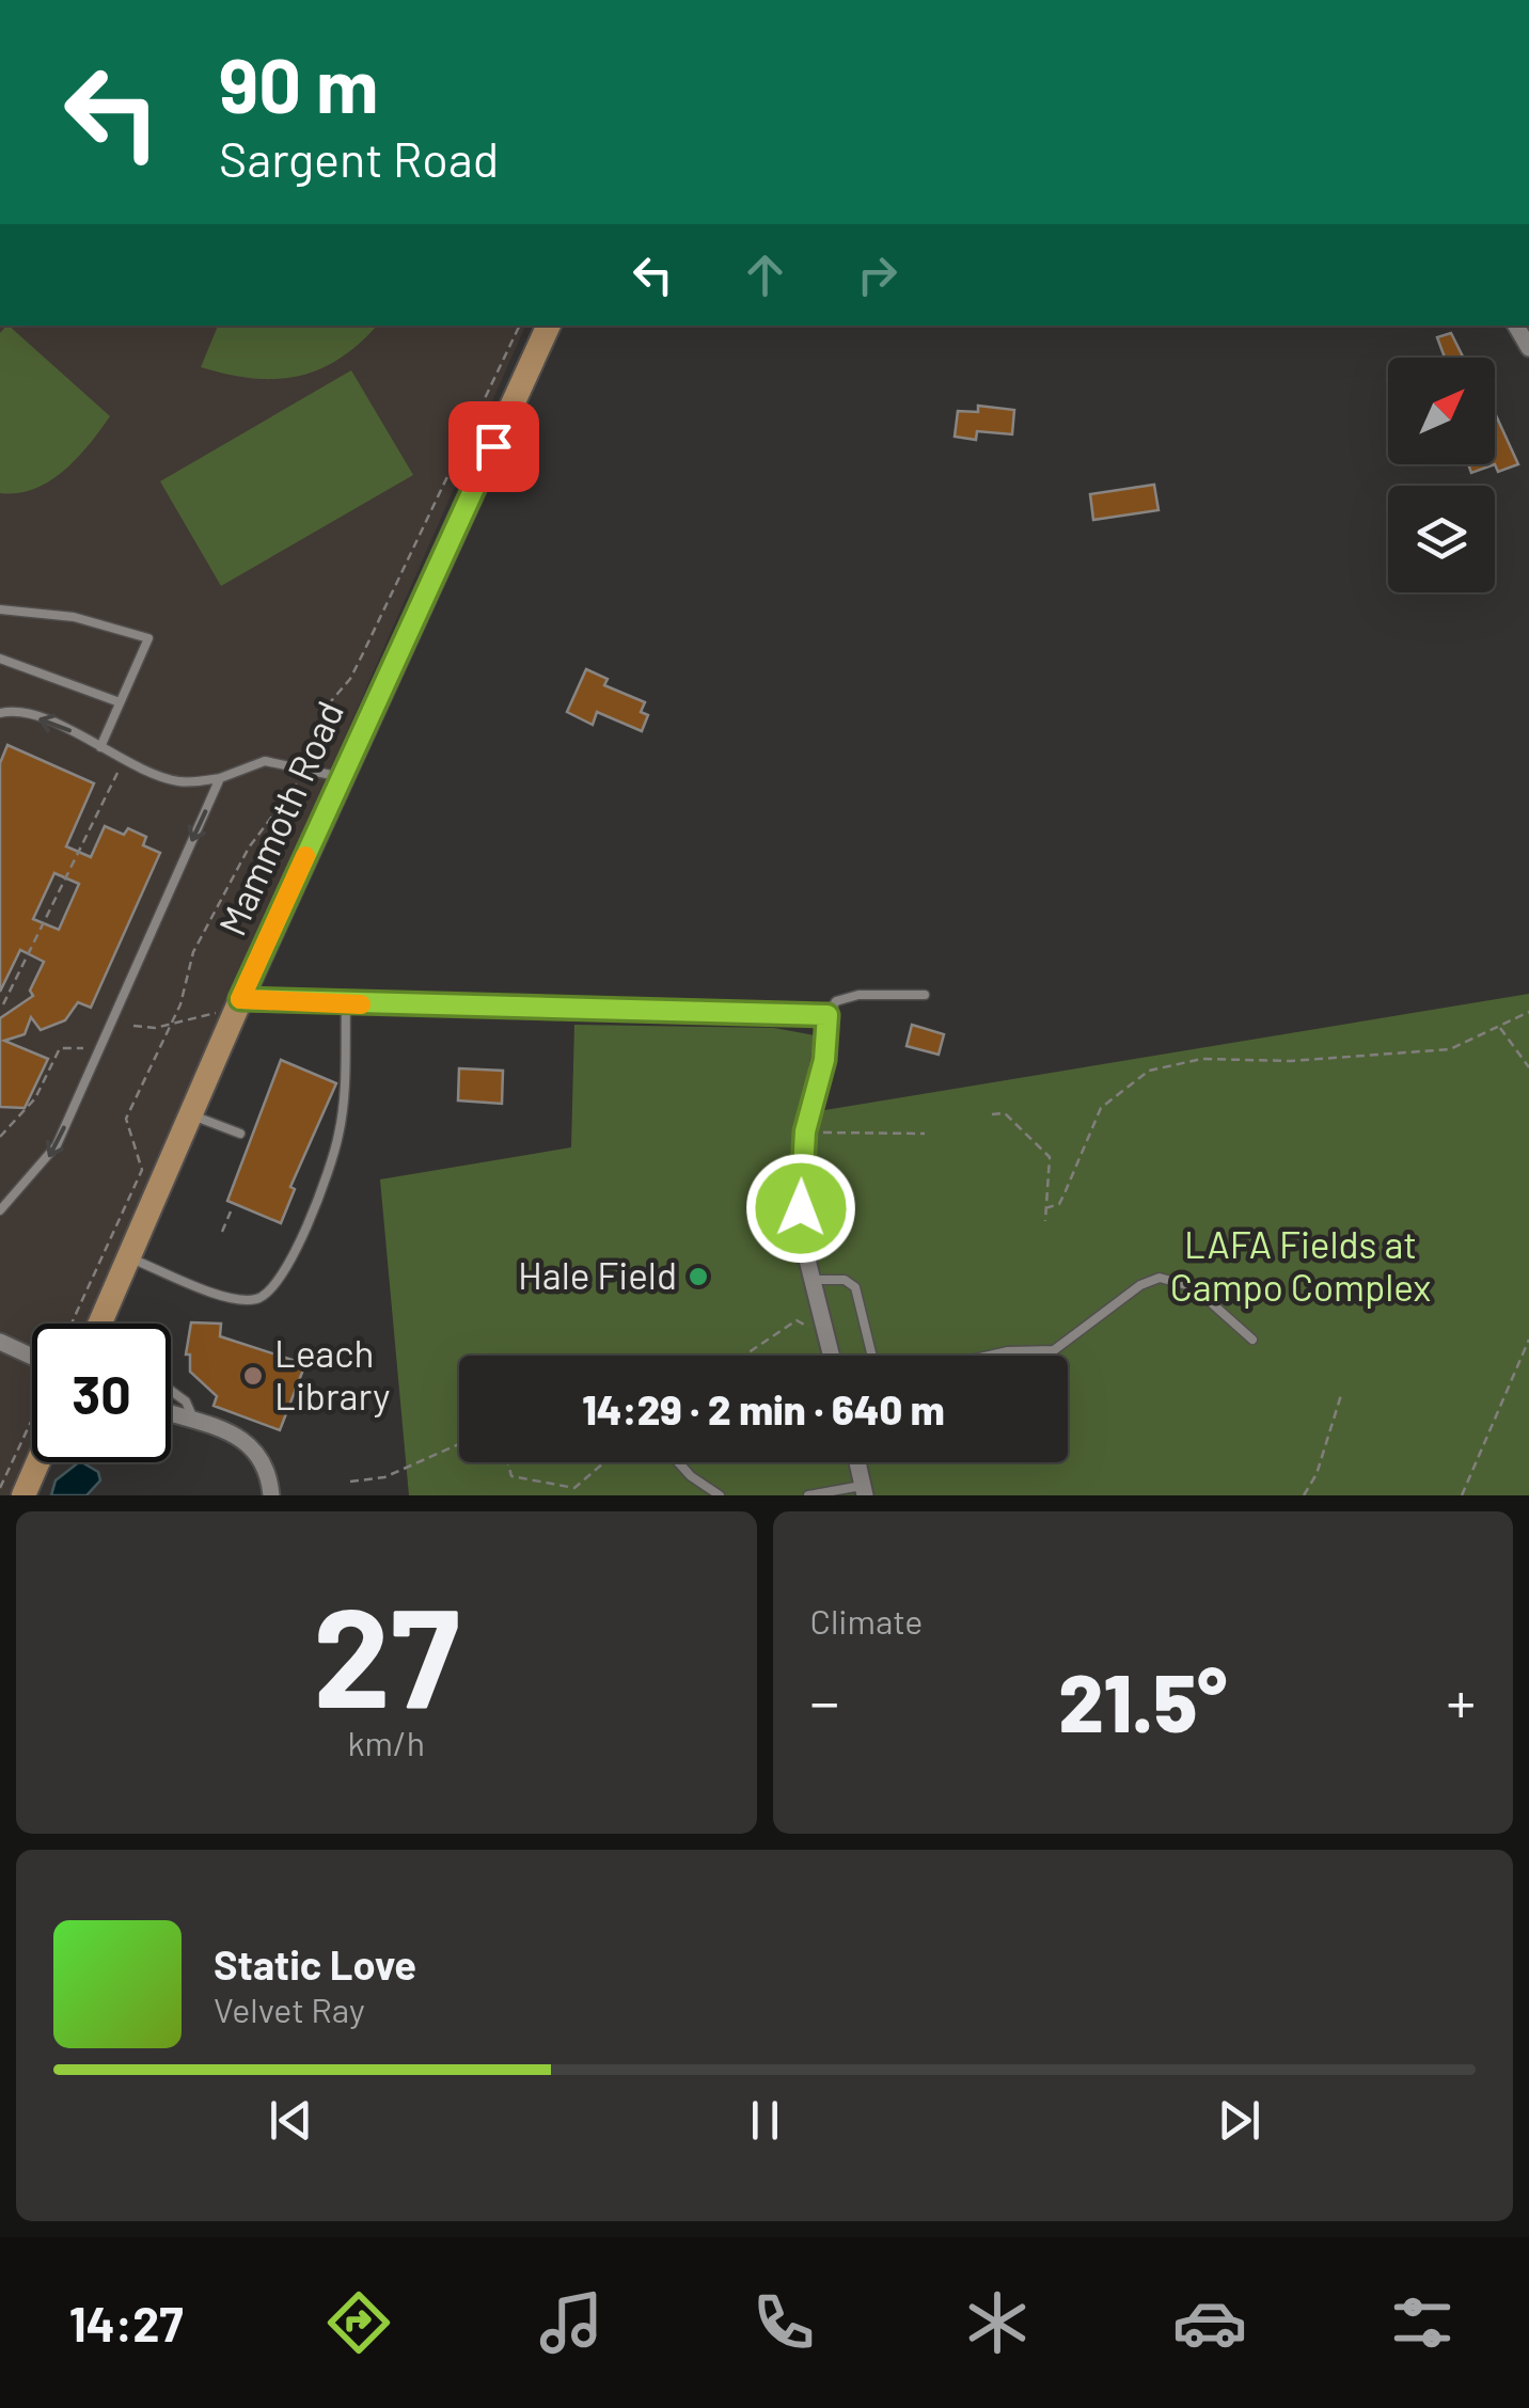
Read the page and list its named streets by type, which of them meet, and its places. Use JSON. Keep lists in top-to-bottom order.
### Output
{
  "streets": {
    "main road": ["Mammoth Road"]
  },
  "parks": ["LAFA Fields at Campo Complex"],
  "places": ["Hale Field", "Leach Library"],
  "north": "top right",
  "page": {
    "turn": ["90 m", "Sargent Road"],
    "limit": "30",
    "trip": "14:29 · 2 min · 640 m",
    "tile": [
      ["27", "km/h"],
      "Climate"
    ],
    "heat": ["−", "21.5°", "+"],
    "song": ["Static Love", "Velvet Ray"],
    "tabs": "14:27"
  }
}
